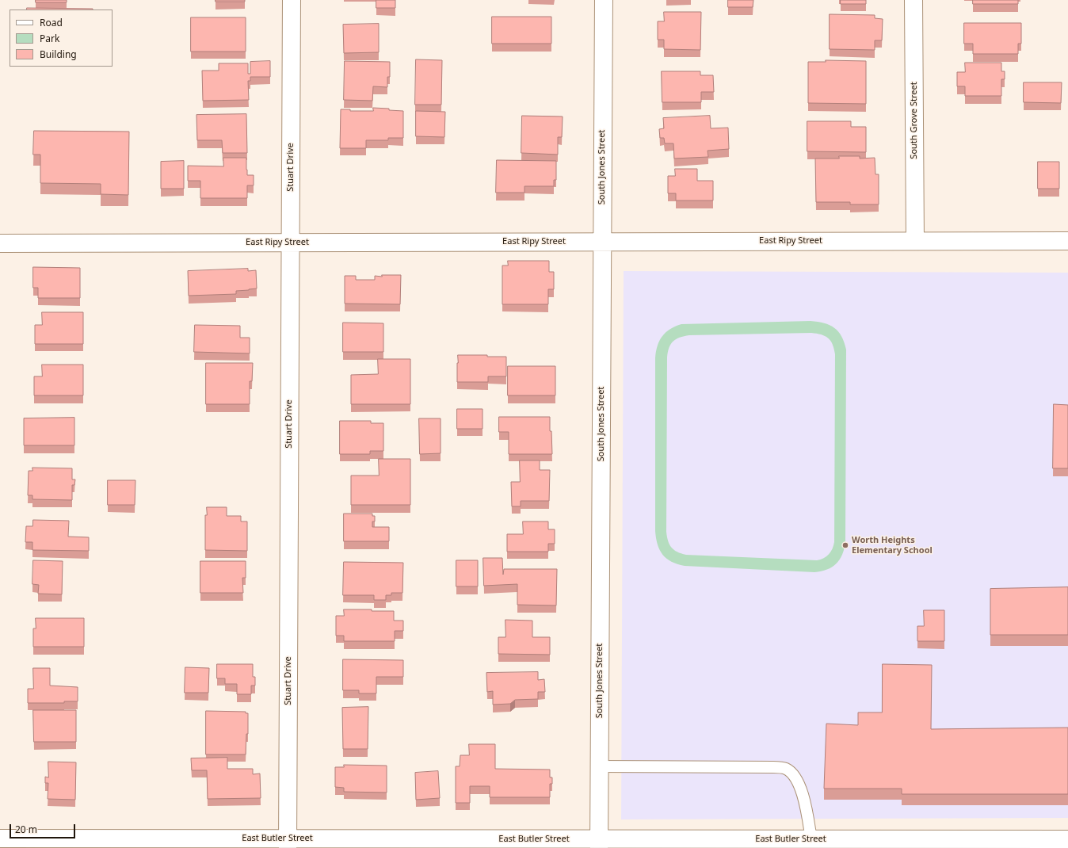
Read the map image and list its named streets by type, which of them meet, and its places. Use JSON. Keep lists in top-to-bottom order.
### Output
{
  "streets": {
    "street": [
      "South Grove Street",
      "Stuart Drive",
      "South Jones Street",
      "East Ripy Street",
      "East Butler Street"
    ]
  },
  "crossings": [
    ["South Grove Street", "East Ripy Street"],
    ["Stuart Drive", "East Ripy Street"],
    ["Stuart Drive", "East Butler Street"],
    ["South Jones Street", "East Ripy Street"],
    ["South Jones Street", "East Butler Street"]
  ],
  "places": ["Worth Heights Elementary School"],
  "legend": ["Road", "Park", "Building"],
  "scale_bar": "20 m"
}
